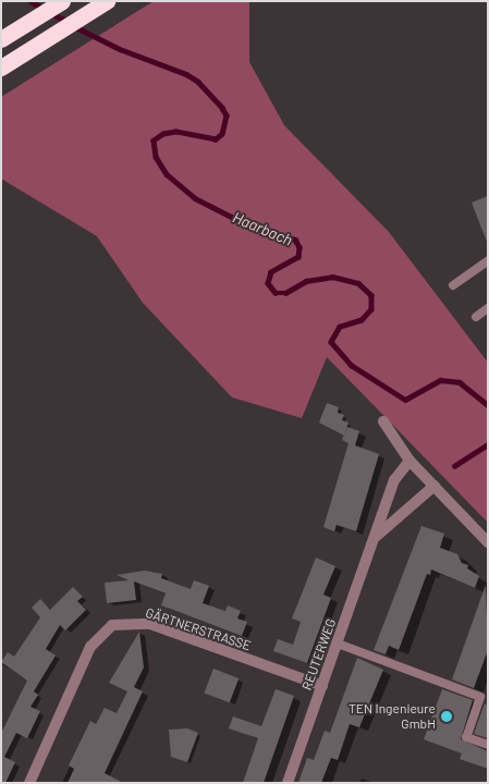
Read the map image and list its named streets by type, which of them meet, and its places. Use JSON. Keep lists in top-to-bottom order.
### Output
{
  "streets": {
    "street": ["GÄRTNERSTRASSE", "REUTERWEG"]
  },
  "crossings": [
    ["GÄRTNERSTRASSE", "REUTERWEG"]
  ],
  "water": ["Haarbach"],
  "places": ["TEN Ingenieure GmbH"]
}
